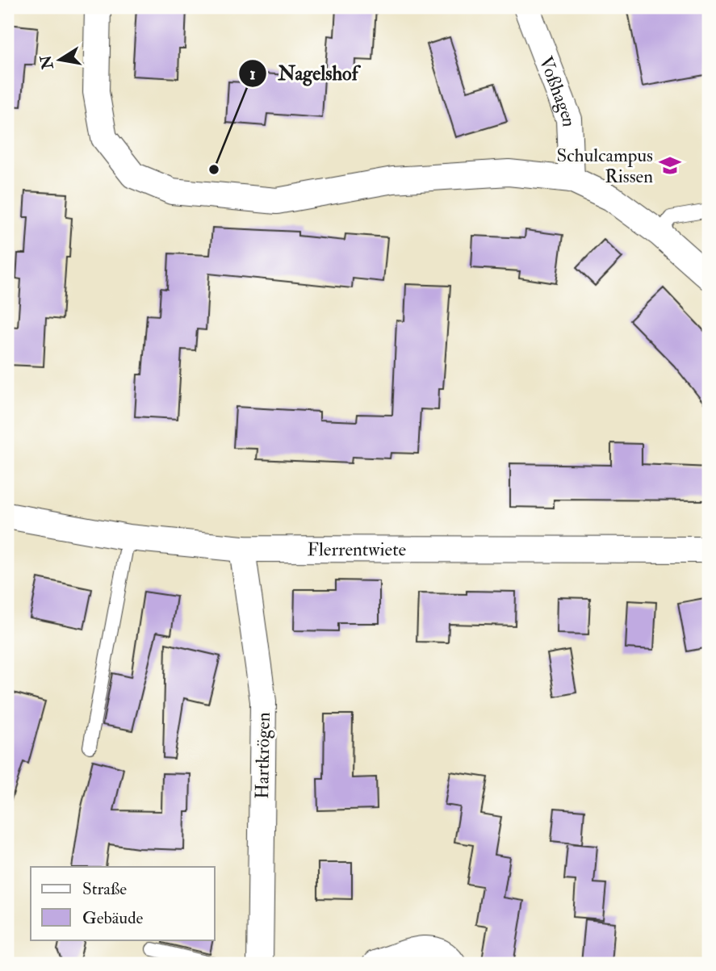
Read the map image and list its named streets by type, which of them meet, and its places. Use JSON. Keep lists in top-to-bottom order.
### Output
{
  "streets": {
    "street": ["Voßhagen", "Flerrentwiete", "Hartkrögen"]
  },
  "crossings": [
    ["Flerrentwiete", "Hartkrögen"]
  ],
  "places": {
    "school or university": ["Schulcampus Rissen"],
    "other": ["Nagelshof"]
  },
  "legend": ["Straße", "Gebäude"],
  "north": "left"
}
